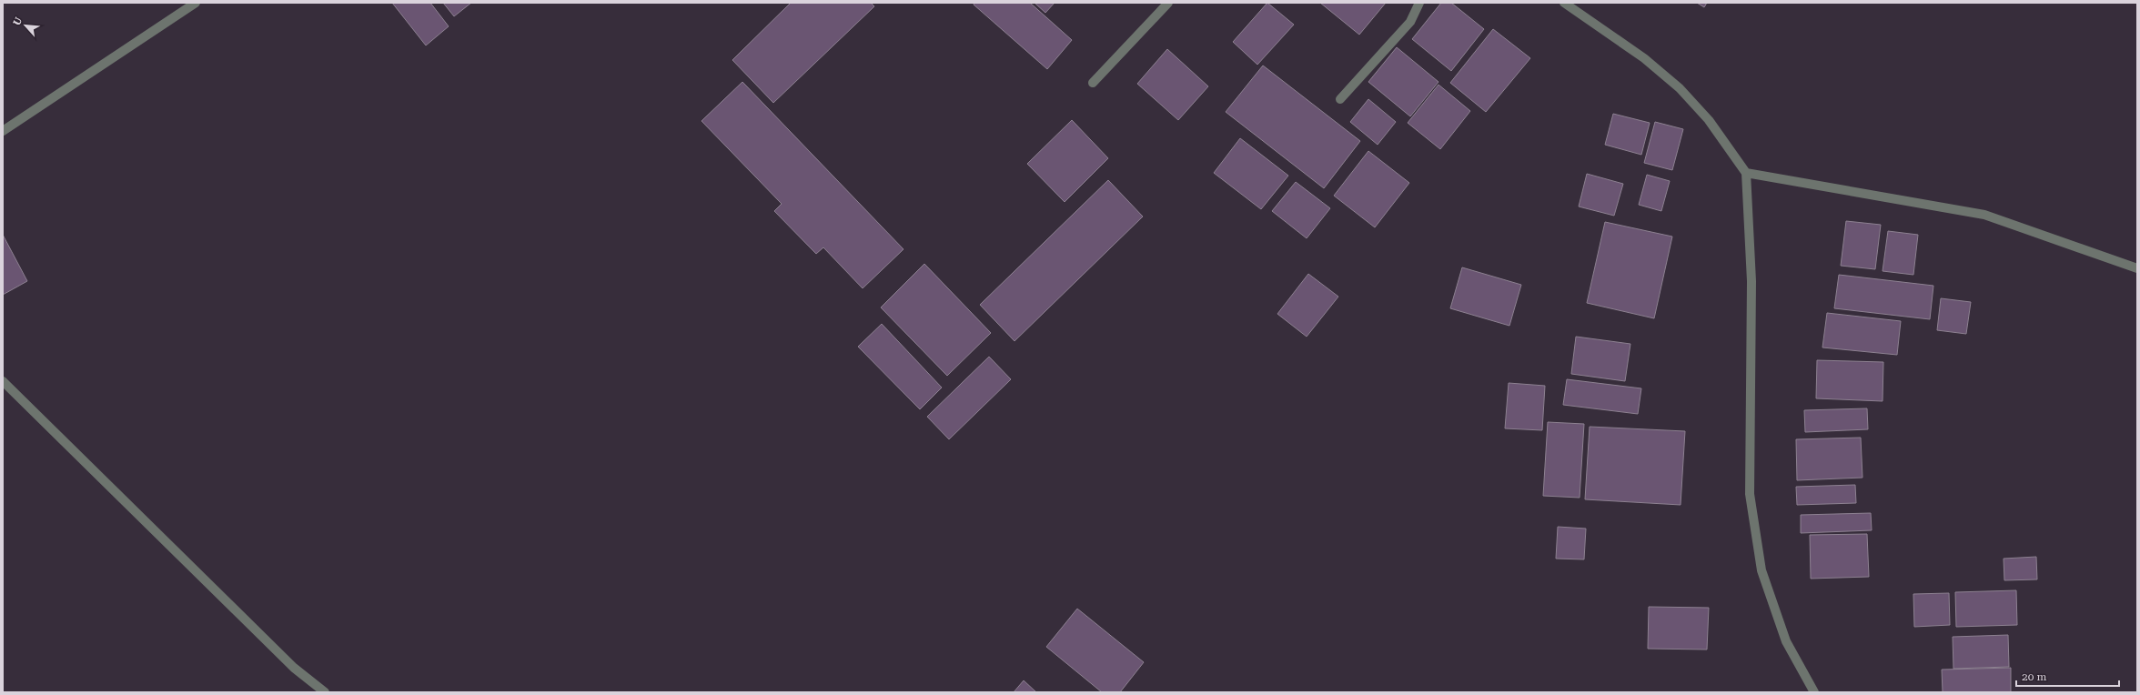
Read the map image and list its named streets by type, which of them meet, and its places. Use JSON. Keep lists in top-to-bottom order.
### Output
{
  "scale_bar": "20 m",
  "north": "top left"
}
